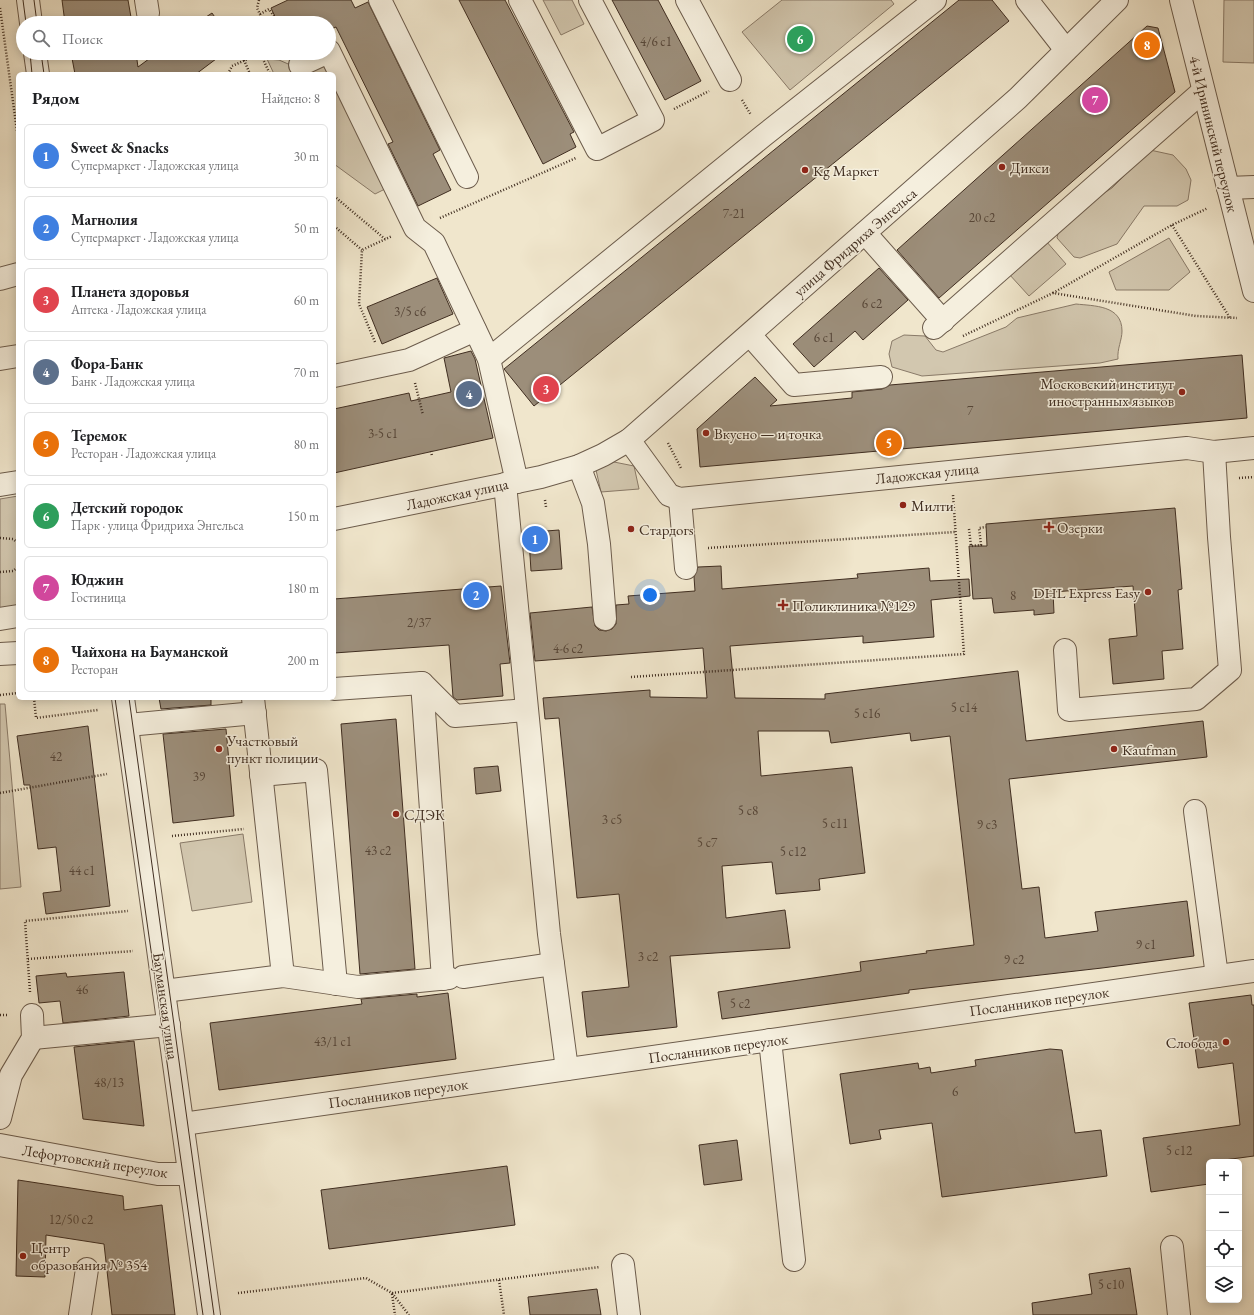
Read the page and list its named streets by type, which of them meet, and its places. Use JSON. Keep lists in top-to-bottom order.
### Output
{
  "streets": {
    "street": [
      "4-й Ирининский переулок",
      "улица Фридриха Энгельса",
      "Ладожская улица",
      "Посланников переулок",
      "Бауманская улица",
      "Лефортовский переулок"
    ]
  },
  "crossings": [
    ["улица Фридриха Энгельса", "Ладожская улица"],
    ["Посланников переулок", "Бауманская улица"],
    ["Бауманская улица", "Лефортовский переулок"]
  ],
  "places": {
    "other": [
      "Дикси",
      "Kg Маркет",
      "Московский институт иностранных языков",
      "Вкусно — и точка",
      "Милти",
      "Стардогs",
      "DHL Express Easy",
      "Участковый пункт полиции",
      "Kaufman",
      "СДЭК",
      "Слобода",
      "Центр образования № 354"
    ],
    "health": ["Озерки", "Поликлиника №129"]
  },
  "house_numbers": [
    "4/6 с1",
    "7-21",
    "20 с2",
    "6 с2",
    "3/5 с6",
    "6 с1",
    "7",
    "3-5 с1",
    "8",
    "2/37",
    "4-6 с2",
    "5 с14",
    "5 с16",
    "42",
    "39",
    "5 с8",
    "3 с5",
    "5 с11",
    "9 с3",
    "5 с7",
    "43 с2",
    "5 с12",
    "44 с1",
    "9 с1",
    "3 с2",
    "9 с2",
    "46",
    "5 с2",
    "43/1 с1",
    "48/13",
    "6",
    "5 с12",
    "12/50 с2",
    "5 с10"
  ],
  "page": {
    "search": "Поиск",
    "pins": [
      "6",
      "8",
      "7",
      "3",
      "4",
      "5",
      "1",
      "2"
    ],
    "heading": ["Рядом", "Найдено: 8"],
    "list": [
      {
        "mark": "1",
        "name": "Sweet & Snacks",
        "note": "Супермаркет · Ладожская улица",
        "value": "30 m"
      },
      {
        "mark": "2",
        "name": "Магнолия",
        "note": "Супермаркет · Ладожская улица",
        "value": "50 m"
      },
      {
        "mark": "3",
        "name": "Планета здоровья",
        "note": "Аптека · Ладожская улица",
        "value": "60 m"
      },
      {
        "mark": "4",
        "name": "Фора-Банк",
        "note": "Банк · Ладожская улица",
        "value": "70 m"
      },
      {
        "mark": "5",
        "name": "Теремок",
        "note": "Ресторан · Ладожская улица",
        "value": "80 m"
      },
      {
        "mark": "6",
        "name": "Детский городок",
        "note": "Парк · улица Фридриха Энгельса",
        "value": "150 m"
      },
      {
        "mark": "7",
        "name": "Юджин",
        "note": "Гостиница",
        "value": "180 m"
      },
      {
        "mark": "8",
        "name": "Чайхона на Бауманской",
        "note": "Ресторан",
        "value": "200 m"
      }
    ],
    "map_buttons": ["+", "−"]
  }
}
